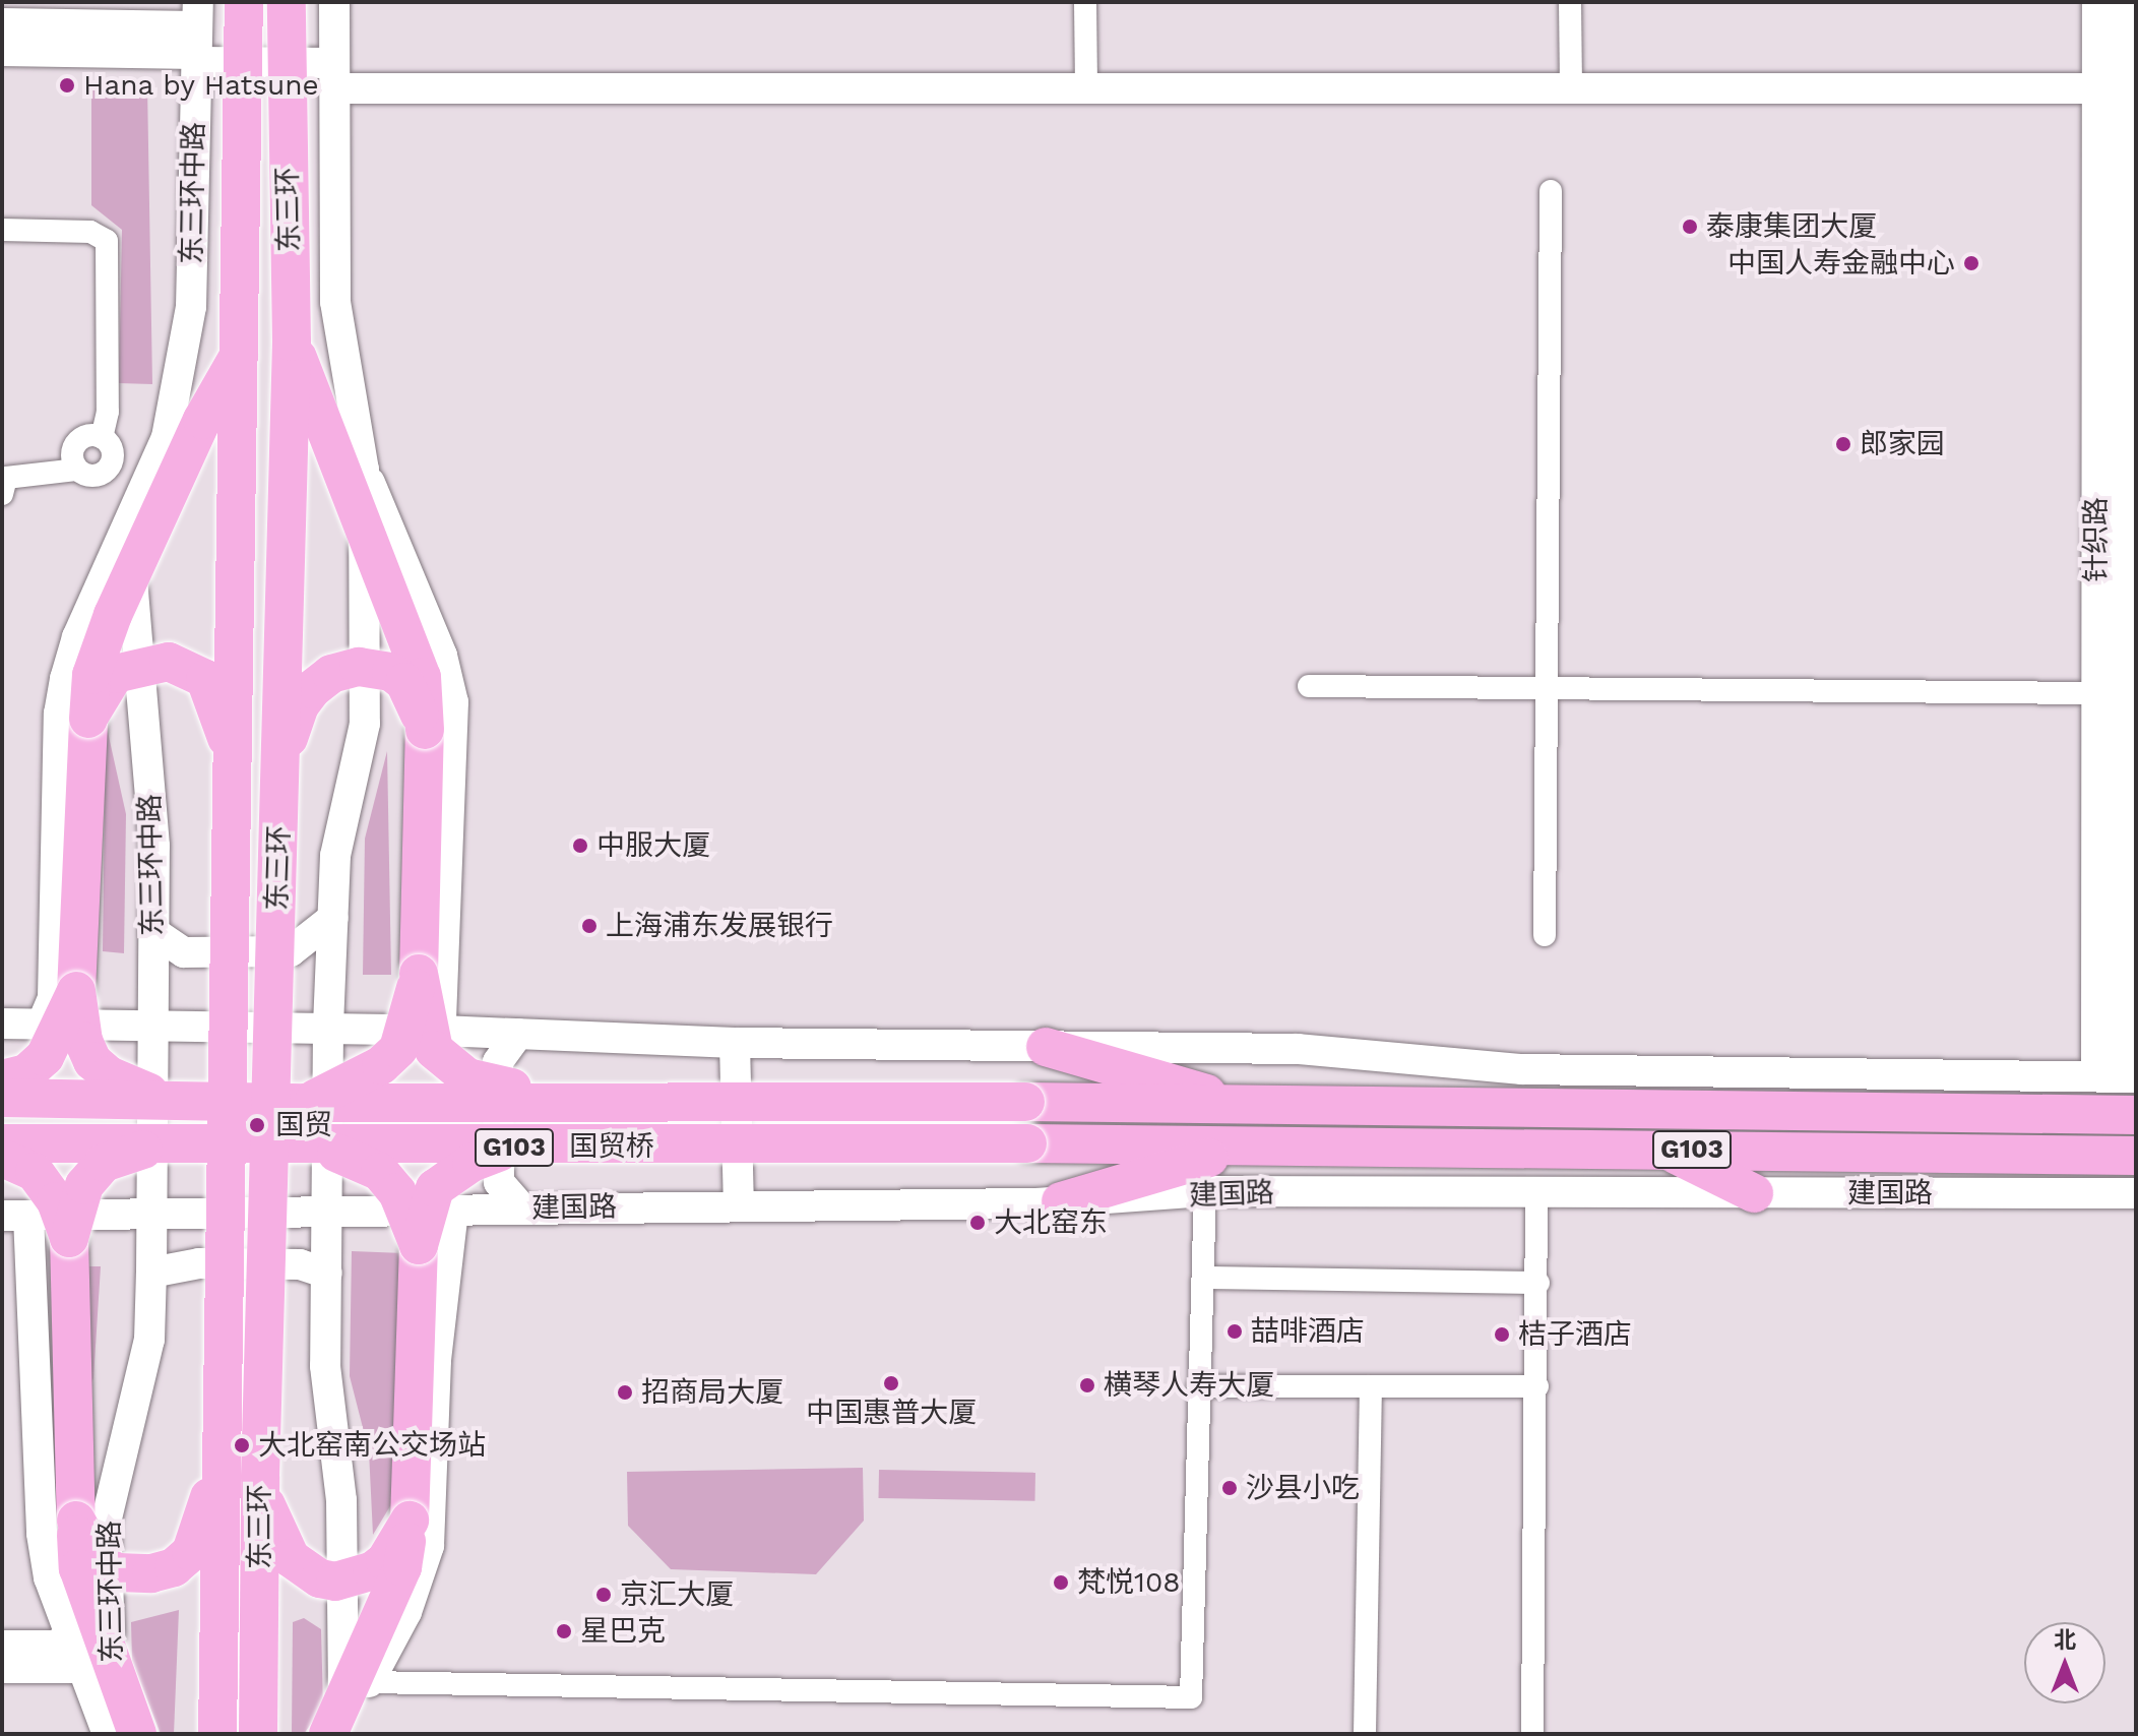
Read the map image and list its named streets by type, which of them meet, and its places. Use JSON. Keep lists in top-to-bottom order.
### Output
{
  "streets": {
    "highway": [
      "东三环",
      "国贸桥",
      "G103",
      "建国路"
    ],
    "street": ["东三环中路", "针织路"]
  },
  "crossings": [
    ["东三环中路", "建国路"],
    ["国贸桥", "G103"],
    ["国贸桥", "建国路"]
  ],
  "places": [
    "Hana by Hatsune",
    "泰康集团大厦",
    "中国人寿金融中心",
    "郎家园",
    "中服大厦",
    "上海浦东发展银行",
    "国贸",
    "大北窑东",
    "喆啡酒店",
    "桔子酒店",
    "中国惠普大厦",
    "横琴人寿大厦",
    "招商局大厦",
    "大北窑南公交场站",
    "沙县小吃",
    "梵悦108",
    "京汇大厦",
    "星巴克"
  ],
  "north": "top"
}
